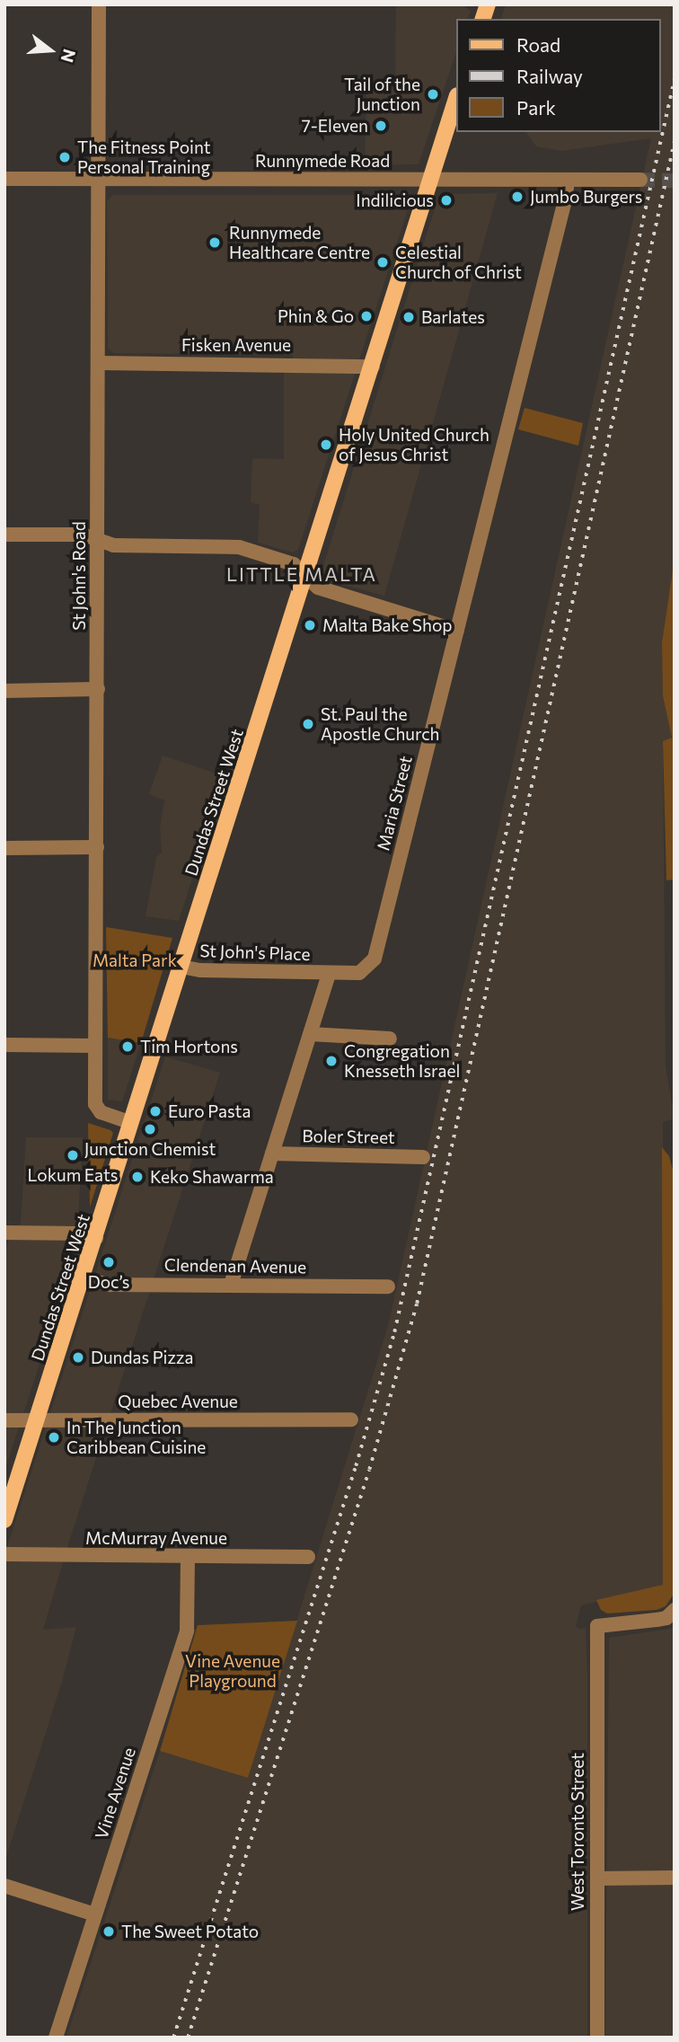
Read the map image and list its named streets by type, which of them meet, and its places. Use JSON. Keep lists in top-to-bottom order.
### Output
{
  "streets": {
    "main road": ["Dundas Street West"],
    "street": [
      "Runnymede Road",
      "Fisken Avenue",
      "St John's Road",
      "Maria Street",
      "St John's Place",
      "Boler Street",
      "Clendenan Avenue",
      "Quebec Avenue",
      "McMurray Avenue",
      "Vine Avenue",
      "West Toronto Street"
    ]
  },
  "crossings": [
    ["Runnymede Road", "St John's Road"],
    ["Runnymede Road", "Dundas Street West"],
    ["Runnymede Road", "Maria Street"],
    ["Fisken Avenue", "St John's Road"],
    ["Fisken Avenue", "Dundas Street West"],
    ["St John's Road", "Dundas Street West"],
    ["Dundas Street West", "St John's Place"],
    ["Dundas Street West", "Clendenan Avenue"],
    ["Dundas Street West", "Quebec Avenue"],
    ["Maria Street", "St John's Place"],
    ["McMurray Avenue", "Vine Avenue"]
  ],
  "districts": ["LITTLE MALTA"],
  "parks": ["Malta Park", "Vine Avenue Playground"],
  "places": [
    "Tail of the Junction",
    "7-Eleven",
    "The Fitness Point Personal Training",
    "Jumbo Burgers",
    "Indilicious",
    "Runnymede Healthcare Centre",
    "Celestial Church of Christ",
    "Phin & Go",
    "Barlates",
    "Holy United Church of Jesus Christ",
    "Malta Bake Shop",
    "St. Paul the Apostle Church",
    "Tim Hortons",
    "Congregation Knesseth Israel",
    "Euro Pasta",
    "Junction Chemist",
    "Lokum Eats",
    "Keko Shawarma",
    "Doc’s",
    "Dundas Pizza",
    "In The Junction Caribbean Cuisine",
    "The Sweet Potato"
  ],
  "legend": ["Road", "Railway", "Park"],
  "north": "right"
}
